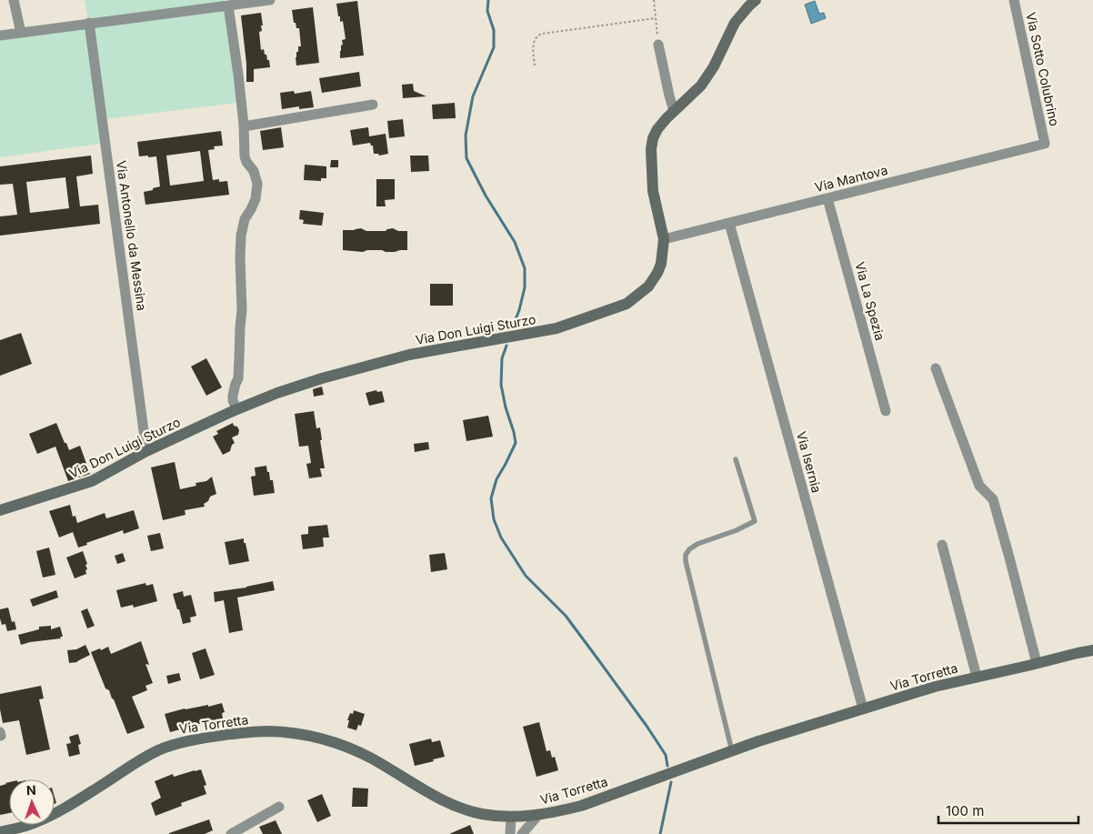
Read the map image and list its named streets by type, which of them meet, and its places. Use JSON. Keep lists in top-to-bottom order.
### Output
{
  "streets": {
    "street": [
      "Via Sotto Colubrino",
      "Via Mantova",
      "Via Antonello da Messina",
      "Via La Spezia",
      "Via Don Luigi Sturzo",
      "Via Isernia",
      "Via Torretta"
    ]
  },
  "crossings": [
    ["Via Sotto Colubrino", "Via Mantova"],
    ["Via Mantova", "Via La Spezia"],
    ["Via Mantova", "Via Don Luigi Sturzo"],
    ["Via Mantova", "Via Isernia"],
    ["Via Antonello da Messina", "Via Don Luigi Sturzo"],
    ["Via Isernia", "Via Torretta"]
  ],
  "scale_bar": "100 m",
  "north": "top"
}
